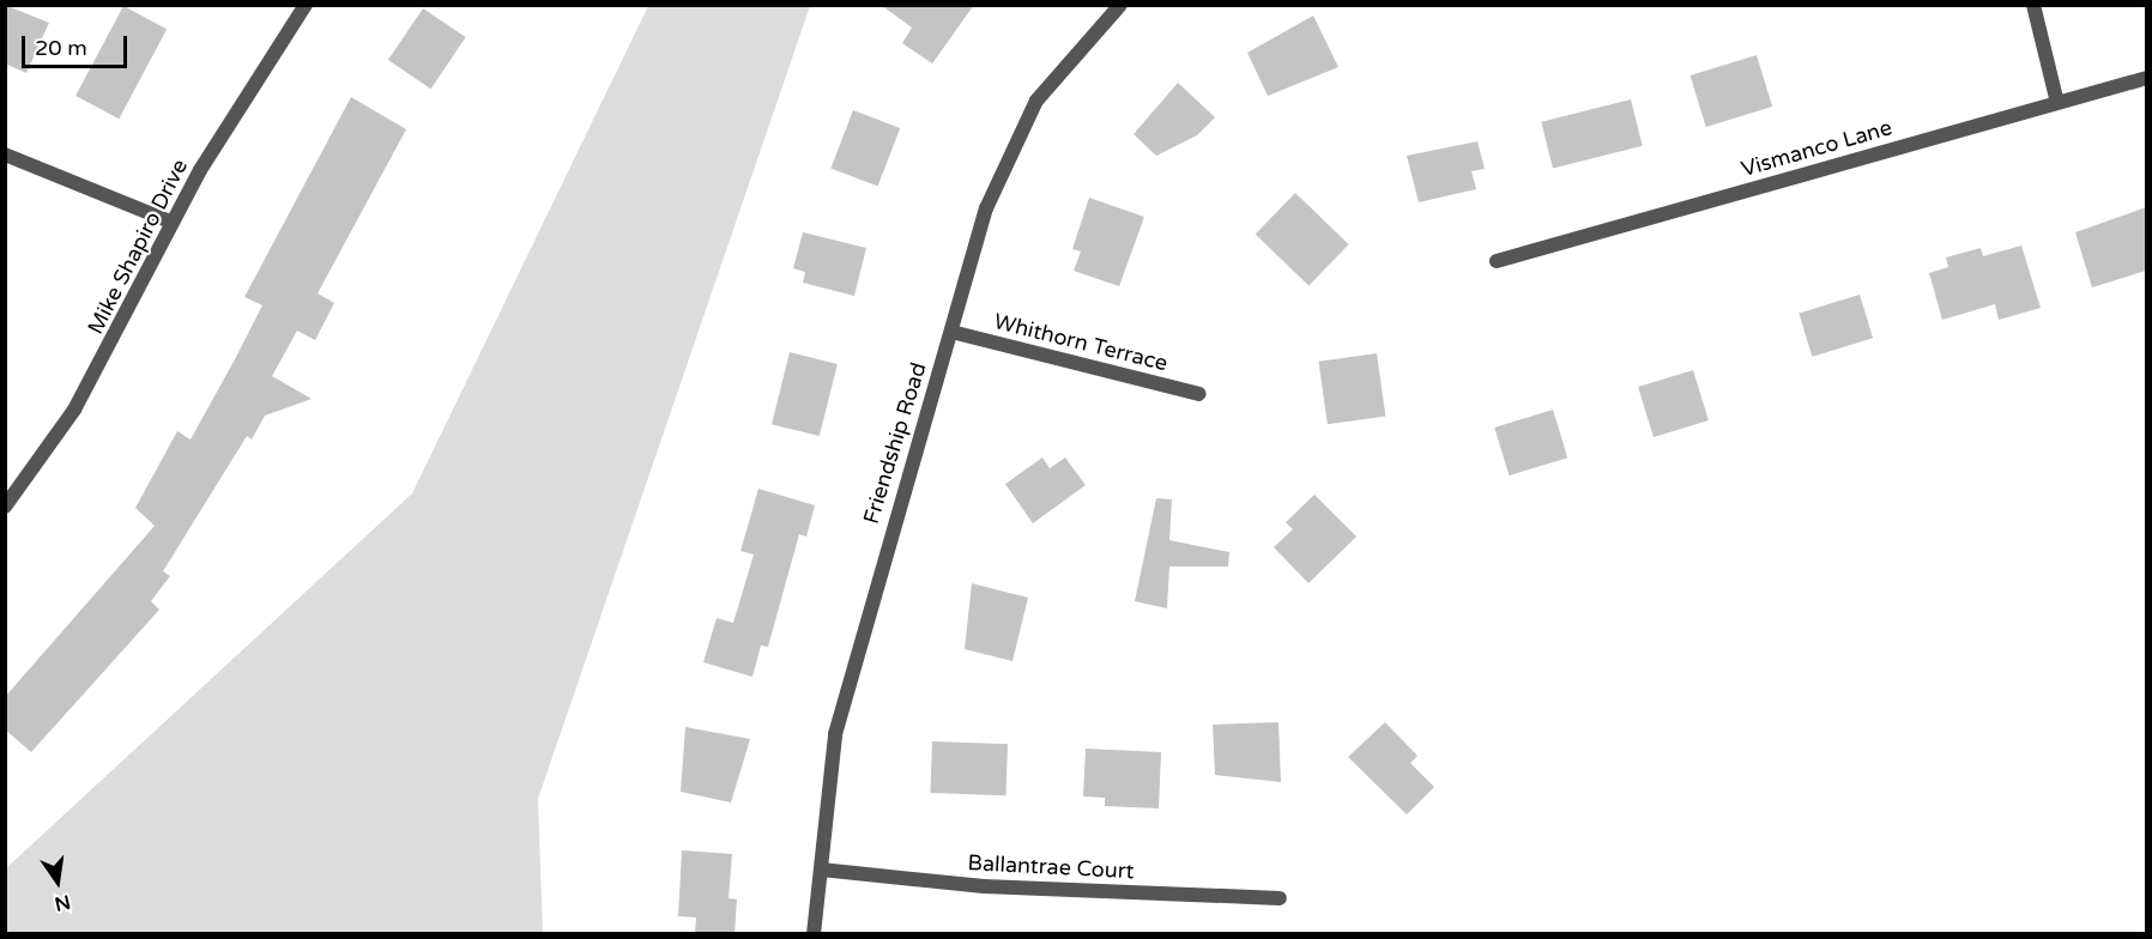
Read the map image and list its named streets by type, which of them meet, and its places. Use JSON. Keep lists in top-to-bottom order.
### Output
{
  "streets": {
    "street": [
      "Vismanco Lane",
      "Mike Shapiro Drive",
      "Whithorn Terrace",
      "Friendship Road",
      "Ballantrae Court"
    ]
  },
  "crossings": [
    ["Whithorn Terrace", "Friendship Road"],
    ["Friendship Road", "Ballantrae Court"]
  ],
  "scale_bar": "20 m",
  "north": "bottom"
}
